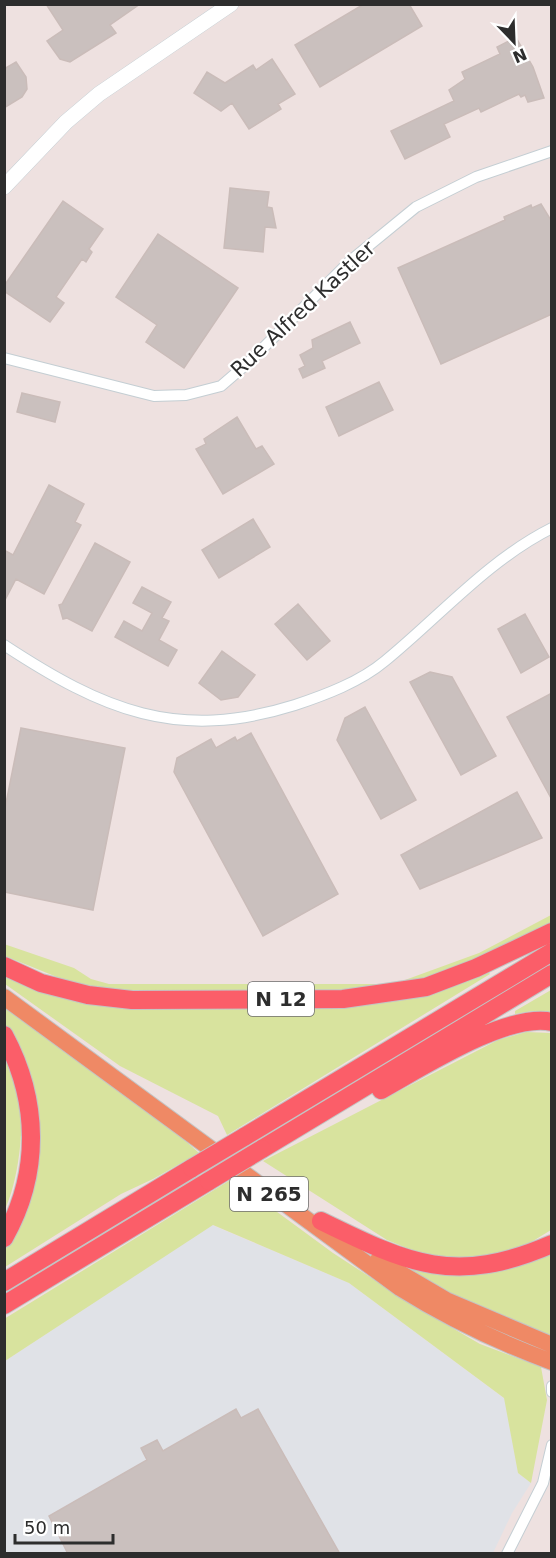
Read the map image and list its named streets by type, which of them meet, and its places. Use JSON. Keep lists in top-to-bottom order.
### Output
{
  "streets": {
    "highway": ["N 12"],
    "main road": ["N 265"],
    "street": ["Rue Alfred Kastler"]
  },
  "scale_bar": "50 m",
  "north": "bottom right"
}
